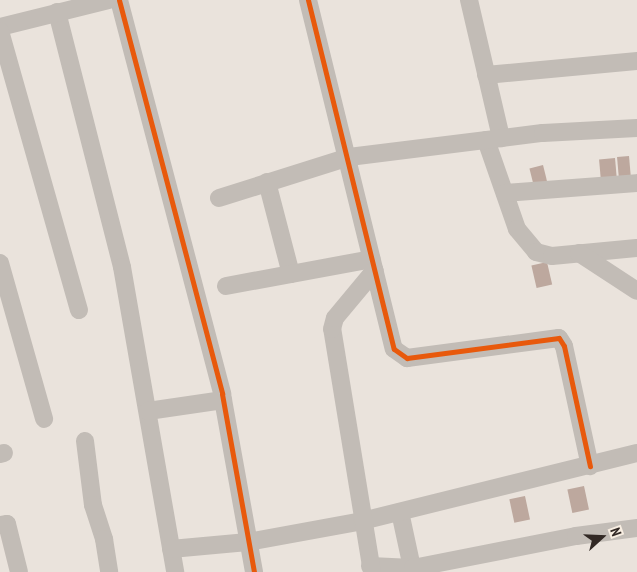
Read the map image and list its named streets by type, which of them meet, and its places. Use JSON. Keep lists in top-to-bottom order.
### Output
{
  "north": "right"
}
